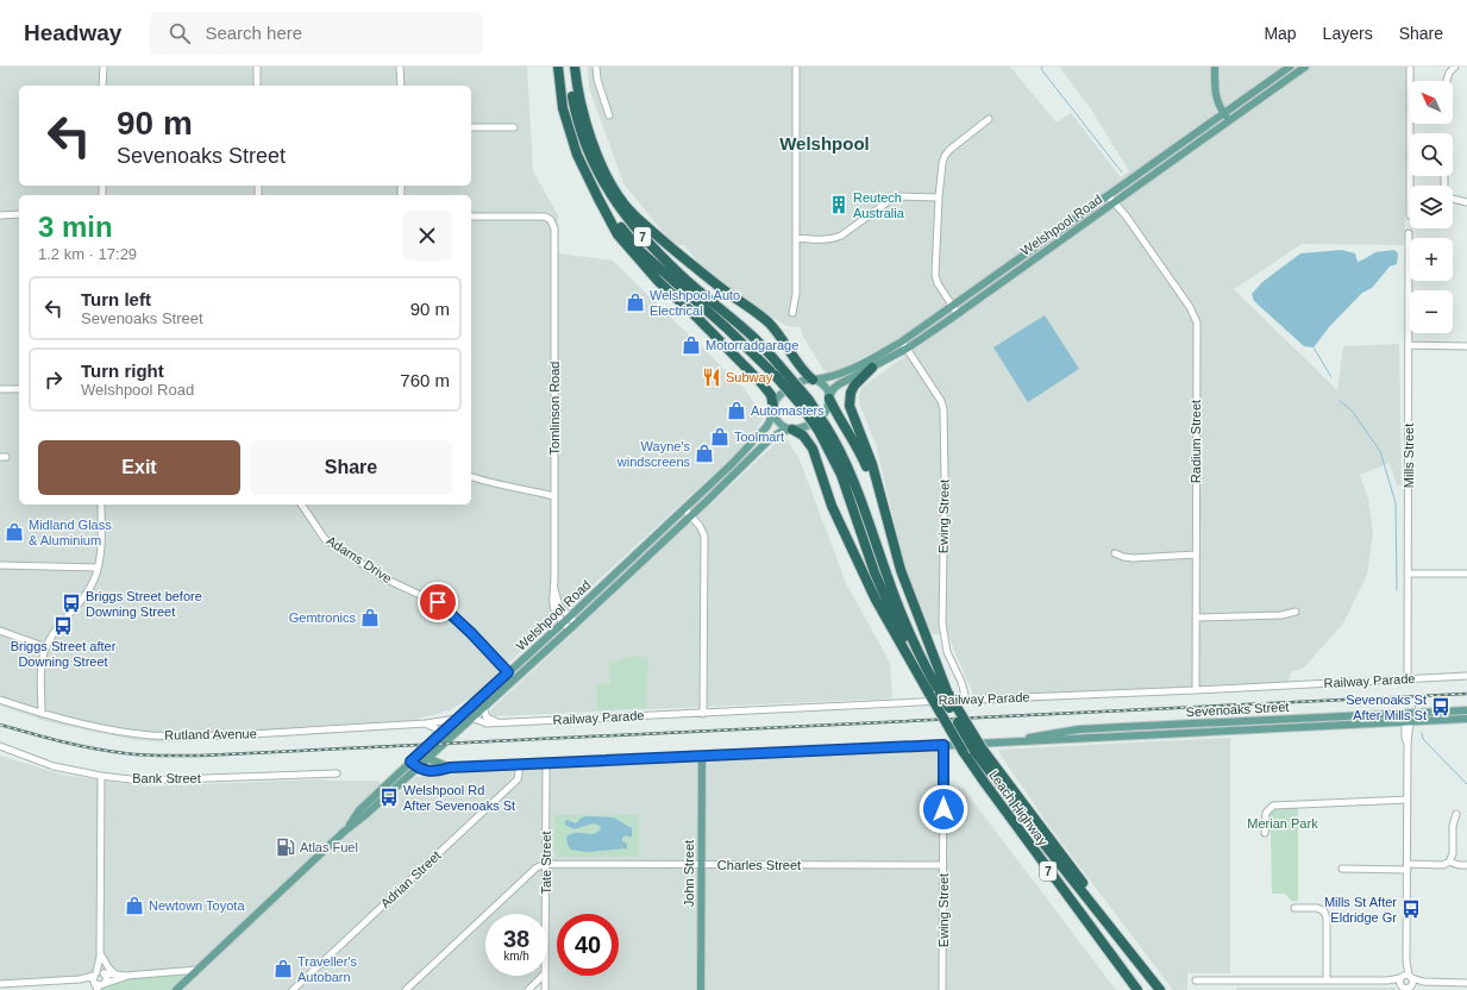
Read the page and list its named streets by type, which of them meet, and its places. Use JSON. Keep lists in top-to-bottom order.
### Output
{
  "streets": {
    "highway": ["7", "Leach Highway"],
    "main road": ["Welshpool Road", "Sevenoaks Street", "John Street"],
    "street": [
      "Tomlinson Road",
      "Radium Street",
      "Mills Street",
      "Ewing Street",
      "Adams Drive",
      "Railway Parade",
      "Rutland Avenue",
      "Bank Street",
      "Tate Street",
      "Charles Street",
      "Adrian Street"
    ]
  },
  "crossings": [
    ["Welshpool Road", "7"],
    ["Welshpool Road", "Tomlinson Road"],
    ["Welshpool Road", "Radium Street"],
    ["Welshpool Road", "Ewing Street"],
    ["Welshpool Road", "Adams Drive"],
    ["Welshpool Road", "Railway Parade"],
    ["Welshpool Road", "Sevenoaks Street"],
    ["Welshpool Road", "Rutland Avenue"],
    ["7", "Leach Highway"],
    ["Radium Street", "Railway Parade"],
    ["Mills Street", "Railway Parade"],
    ["Ewing Street", "Railway Parade"],
    ["Ewing Street", "Sevenoaks Street"],
    ["Ewing Street", "Charles Street"],
    ["Sevenoaks Street", "Tate Street"],
    ["Sevenoaks Street", "John Street"],
    ["Sevenoaks Street", "Adrian Street"],
    ["Tate Street", "Charles Street"],
    ["Charles Street", "John Street"]
  ],
  "districts": ["Welshpool"],
  "parks": ["Merian Park"],
  "places": {
    "building": ["Reutech Australia"],
    "shop": [
      "Welshpool Auto Electrical",
      "Motorradgarage",
      "Automasters",
      "Toolmart",
      "Wayne's windscreens",
      "Midland Glass & Aluminium",
      "Gemtronics",
      "Newtown Toyota",
      "Traveller's Autobarn"
    ],
    "restaurant": ["Subway"],
    "bus stop": [
      "Briggs Street before Downing Street",
      "Briggs Street after Downing Street",
      "Sevenoaks St After Mills St",
      "Welshpool Rd After Sevenoaks St",
      "Mills St After Eldridge Gr"
    ],
    "fuel station": ["Atlas Fuel"]
  },
  "north": "top left",
  "page": {
    "header": "Headway",
    "search": "Search here",
    "nav": ["Map", "Layers", "Share"],
    "map_buttons": ["+", "−"],
    "turn": ["90 m", "Sevenoaks Street"],
    "heading": ["3 min", "1.2 km · 17:29"],
    "list": [
      {
        "name": "Turn left",
        "note": "Sevenoaks Street",
        "value": "90 m"
      },
      {
        "name": "Turn right",
        "note": "Welshpool Road",
        "value": "760 m"
      }
    ],
    "buttons": ["Exit", "Share"],
    "speed": "38 km/h",
    "limit": "40"
  }
}
